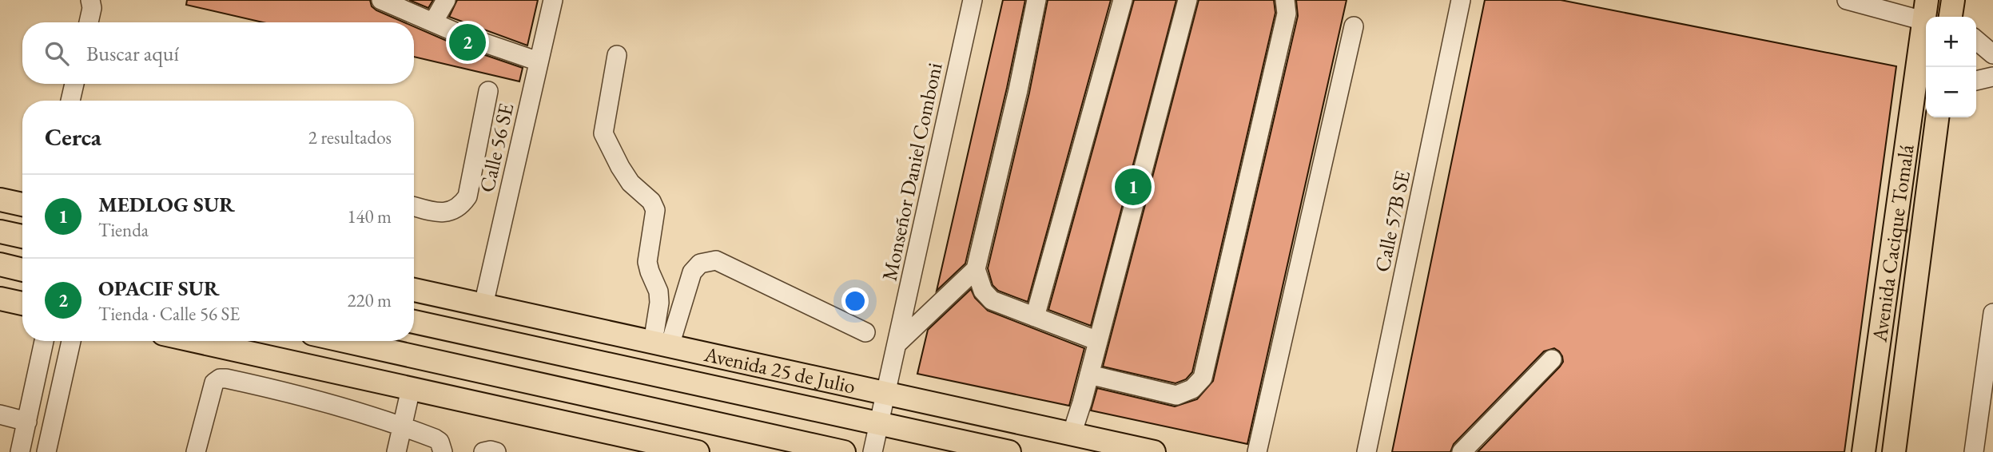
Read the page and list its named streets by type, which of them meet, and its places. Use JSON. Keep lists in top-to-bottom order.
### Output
{
  "streets": {
    "main road": ["Avenida Cacique Tomalá", "Avenida 25 de Julio"],
    "street": ["Calle 56 SE", "Monseñor Daniel Comboni", "Calle 57B SE"]
  },
  "crossings": [
    ["Calle 56 SE", "Avenida 25 de Julio"],
    ["Monseñor Daniel Comboni", "Avenida 25 de Julio"]
  ],
  "page": {
    "map_buttons": ["+", "−"],
    "pins": ["2", "1"],
    "search": "Buscar aquí",
    "heading": ["Cerca", "2 resultados"],
    "list": [
      {
        "mark": "1",
        "name": "MEDLOG SUR",
        "note": "Tienda",
        "value": "140 m"
      },
      {
        "mark": "2",
        "name": "OPACIF SUR",
        "note": "Tienda · Calle 56 SE",
        "value": "220 m"
      }
    ]
  }
}
